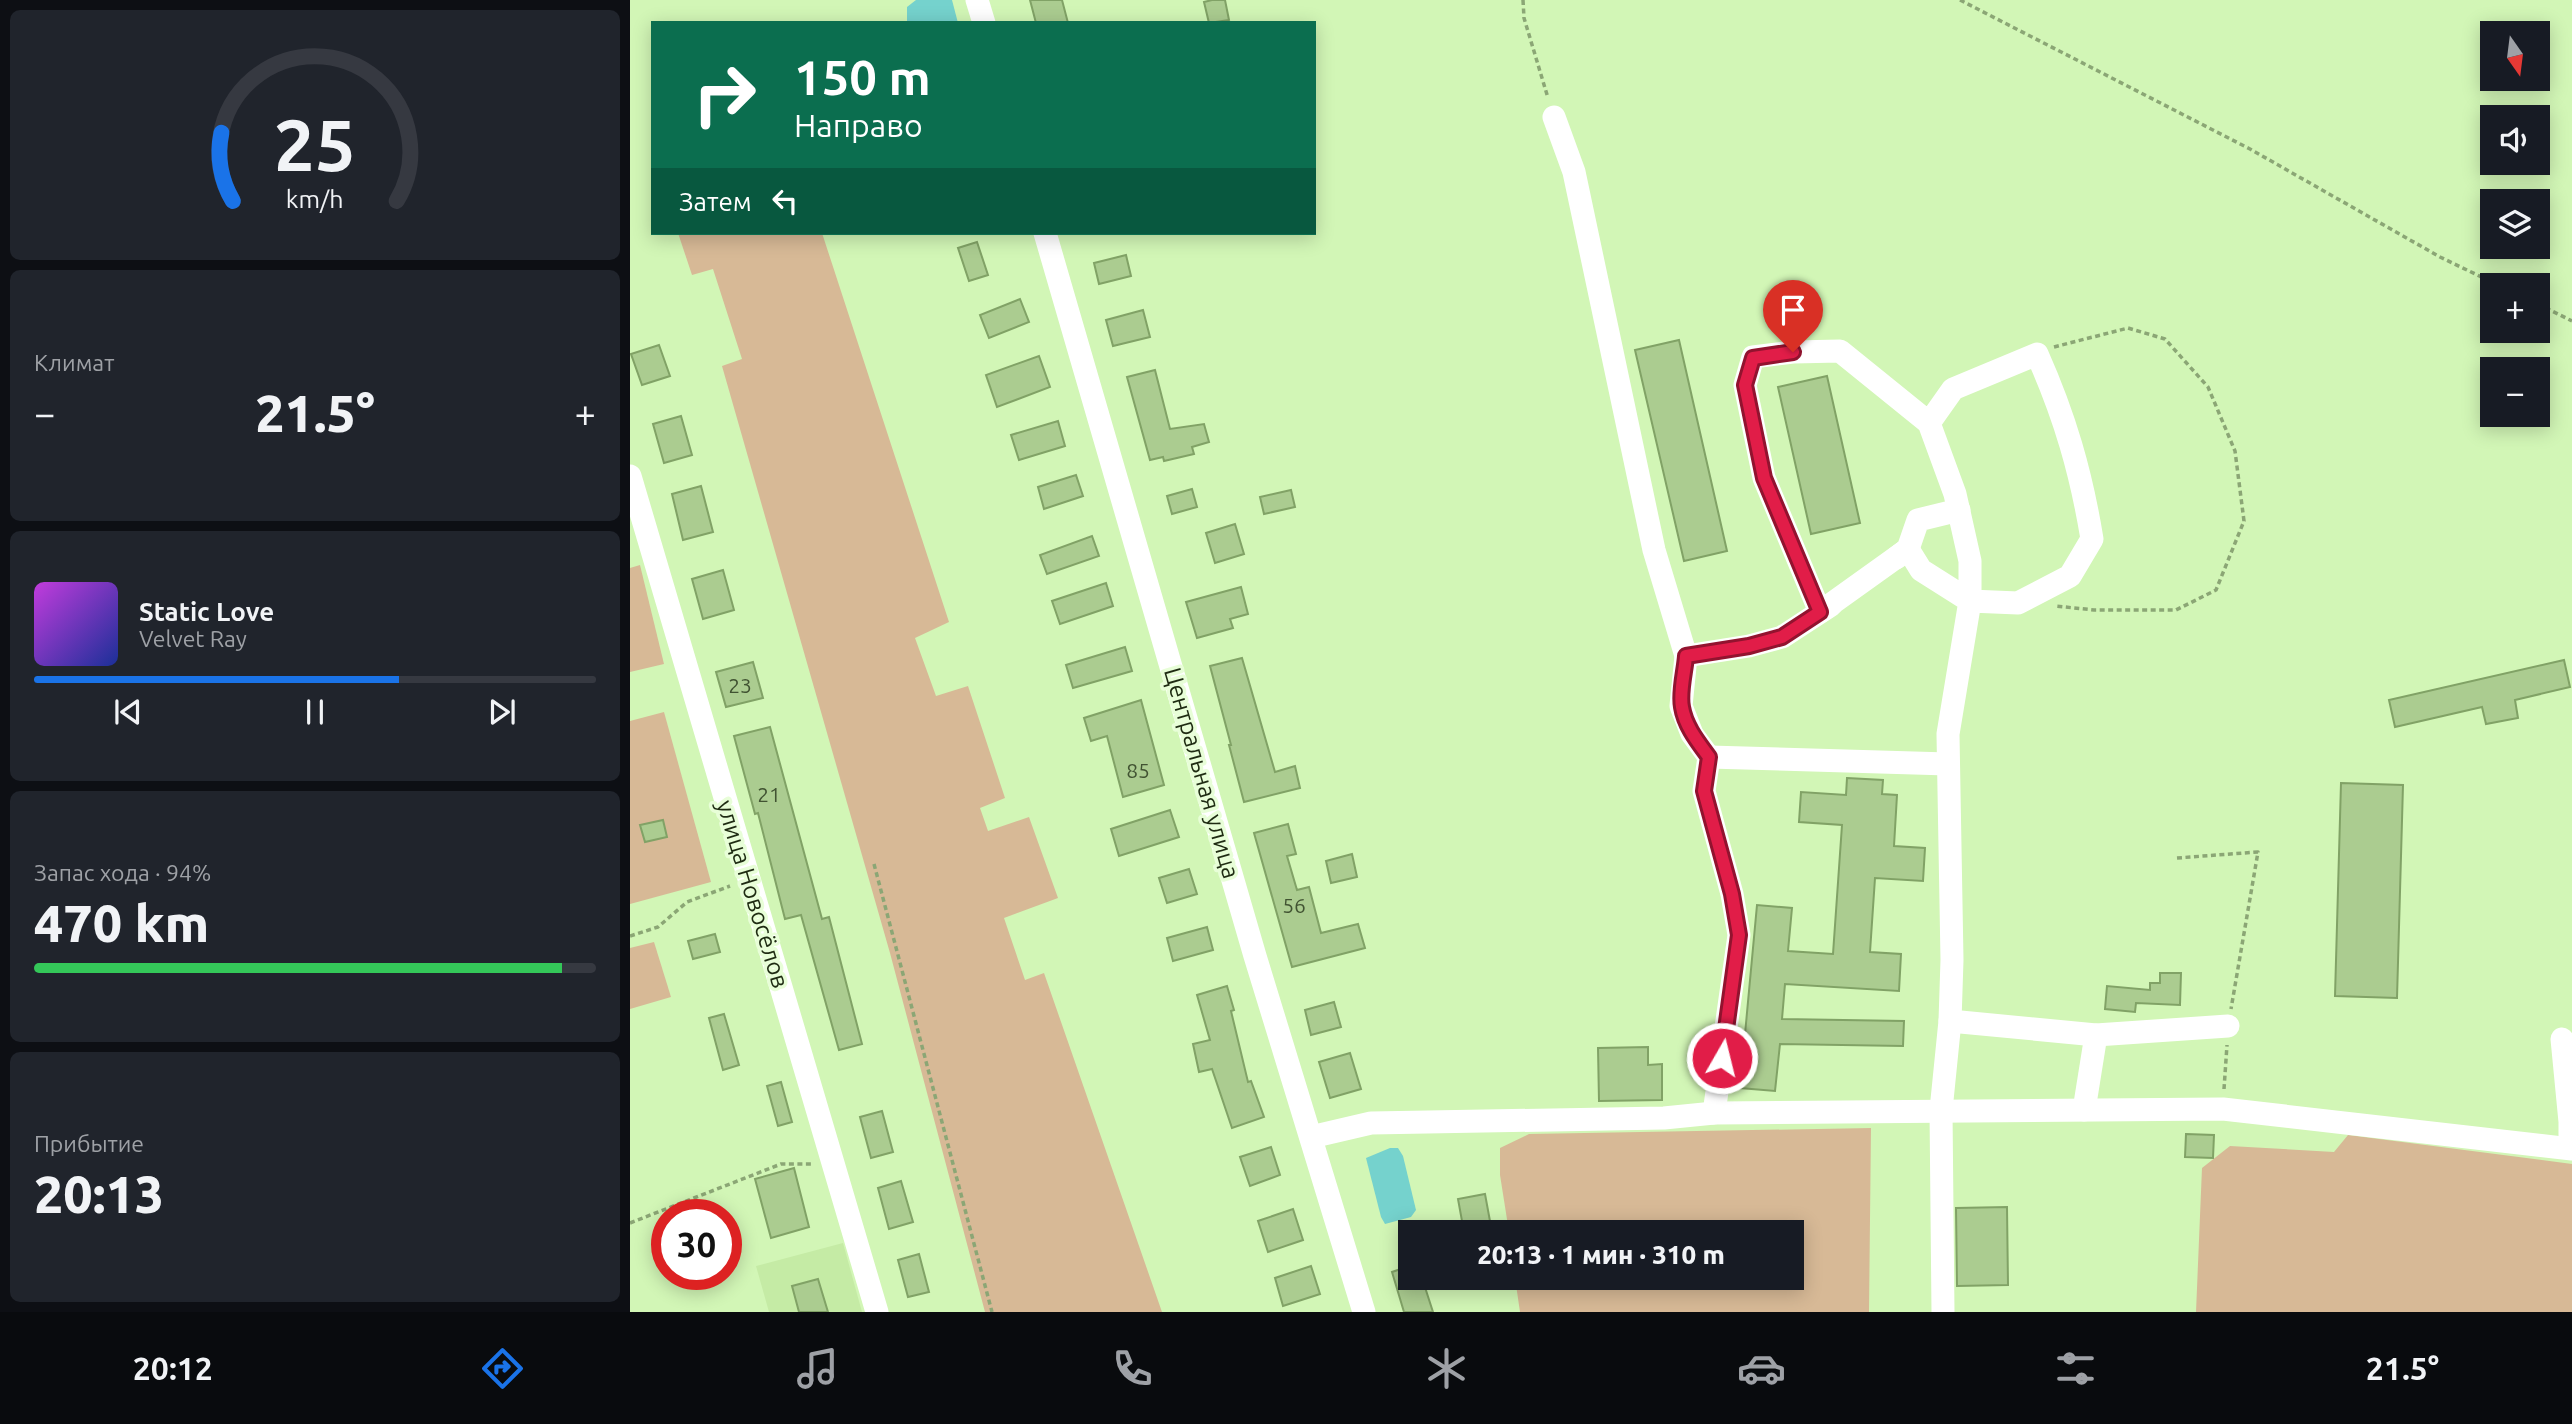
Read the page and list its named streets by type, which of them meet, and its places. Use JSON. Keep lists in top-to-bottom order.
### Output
{
  "streets": {
    "street": ["Центральная улица", "улица Новосёлов"]
  },
  "house_numbers": [
    "23",
    "85",
    "21",
    "56"
  ],
  "north": "bottom",
  "page": {
    "map_buttons": ["+", "−"],
    "turn": ["150 m", "Направо"],
    "then": "Затем",
    "tile": [
      "Климат",
      ["Запас хода · 94%", "470 km"],
      ["Прибытие", "20:13"]
    ],
    "heat": ["−", "21.5°", "+"],
    "song": ["Static Love", "Velvet Ray"],
    "limit": "30",
    "trip": "20:13 · 1 мин · 310 m",
    "tabs": ["20:12", "21.5°"],
    "gauge": ["25", "km/h"]
  }
}
